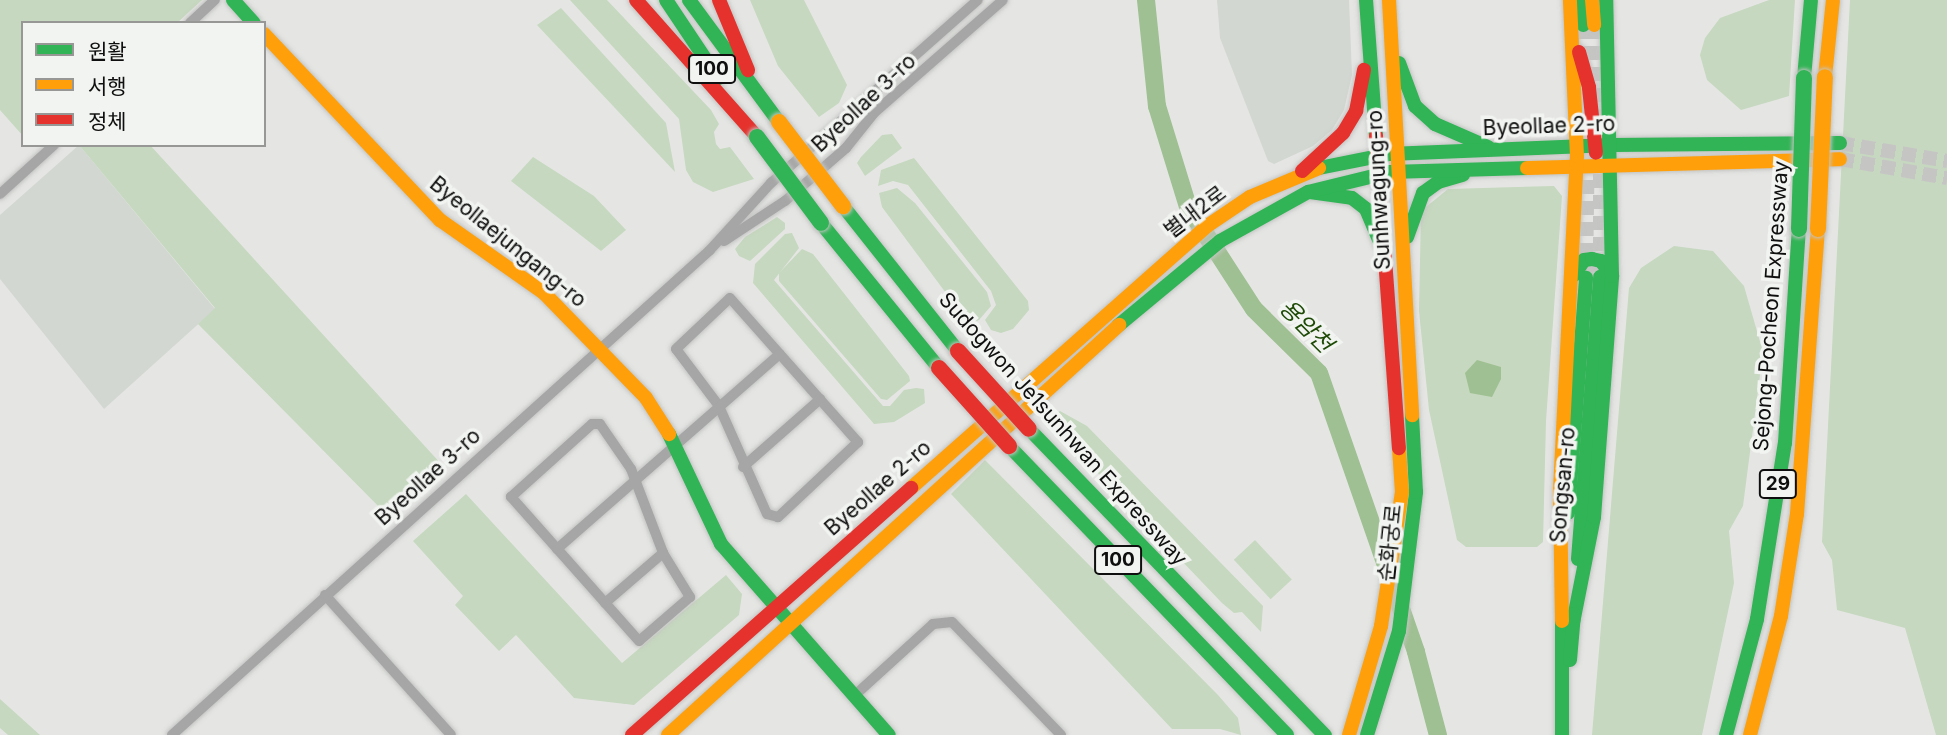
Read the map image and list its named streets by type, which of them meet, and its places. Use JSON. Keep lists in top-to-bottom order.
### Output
{
  "streets": {
    "main road": [
      "100",
      "Byeollae 2-ro",
      "Sunhwagung-ro",
      "별내2로",
      "Byeollaejungang-ro",
      "Sejong-Pocheon Expressway",
      "Sudogwon Je1sunhwan Expressway",
      "29",
      "순화궁로"
    ],
    "street": ["Byeollae 3-ro"]
  },
  "crossings": [
    ["Byeollae 3-ro", "Byeollaejungang-ro"],
    ["Byeollae 2-ro", "Sunhwagung-ro"],
    ["Byeollae 2-ro", "별내2로"],
    ["Byeollae 2-ro", "Byeollaejungang-ro"],
    ["Sunhwagung-ro", "순화궁로"]
  ],
  "water": ["용암천"],
  "legend": ["원활", "서행", "정체"]
}
